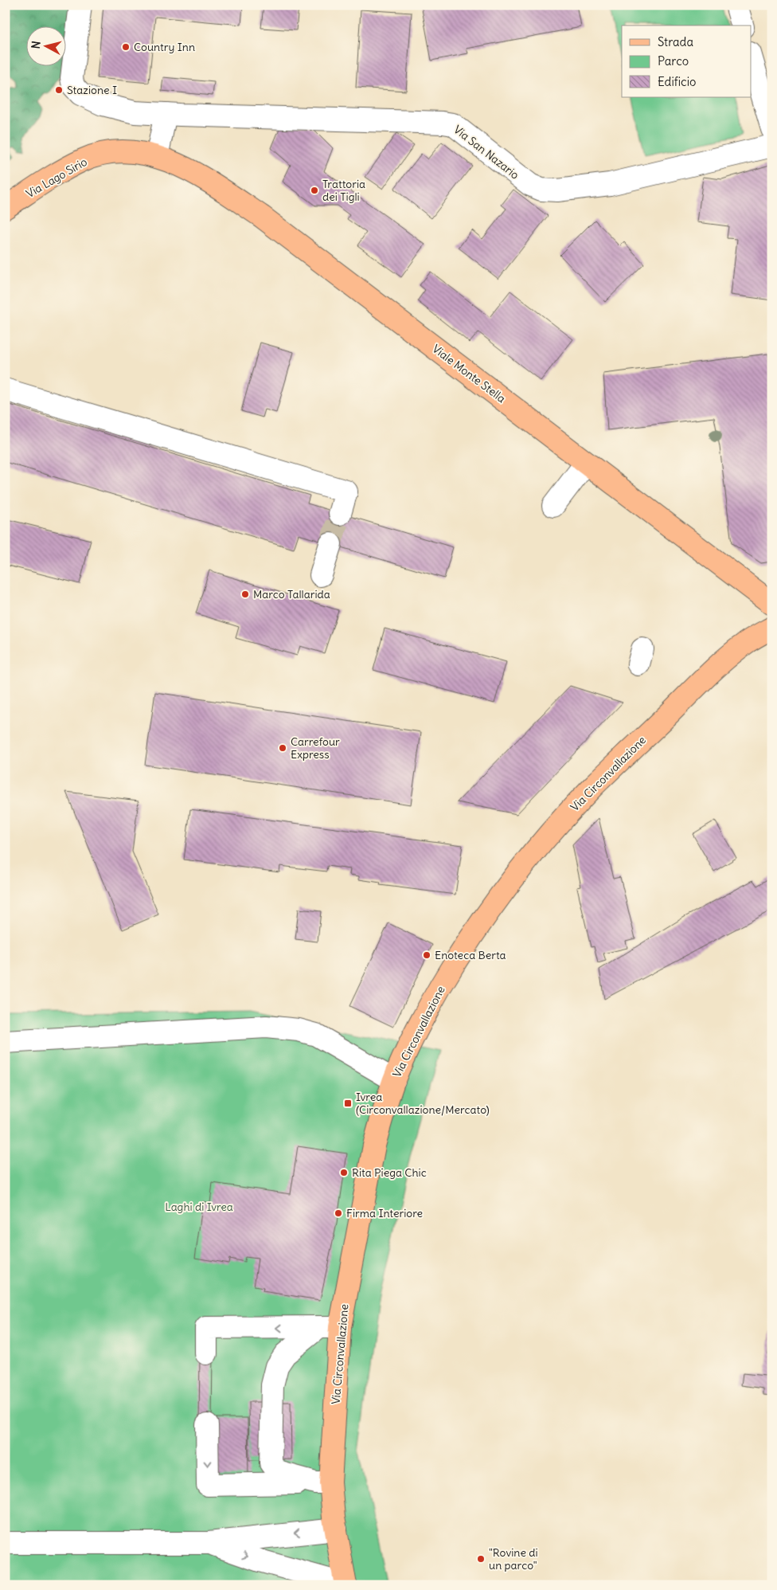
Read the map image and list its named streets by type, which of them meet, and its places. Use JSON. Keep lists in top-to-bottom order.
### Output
{
  "streets": {
    "main road": ["Via Lago Sirio", "Viale Monte Stella", "Via Circonvallazione"],
    "street": ["Via San Nazario"]
  },
  "crossings": [
    ["Via Lago Sirio", "Viale Monte Stella"]
  ],
  "parks": ["Laghi di Ivrea"],
  "places": {
    "other": [
      "Country Inn",
      "Stazione I",
      "Trattoria dei Tigli",
      "Marco Tallarida",
      "Carrefour Express",
      "Enoteca Berta",
      "Rita Piega Chic",
      "Firma Interiore",
      "\"Rovine di un parco\""
    ],
    "transit": ["Ivrea (Circonvallazione/Mercato)"]
  },
  "legend": ["Strada", "Parco", "Edificio"],
  "north": "left"
}
